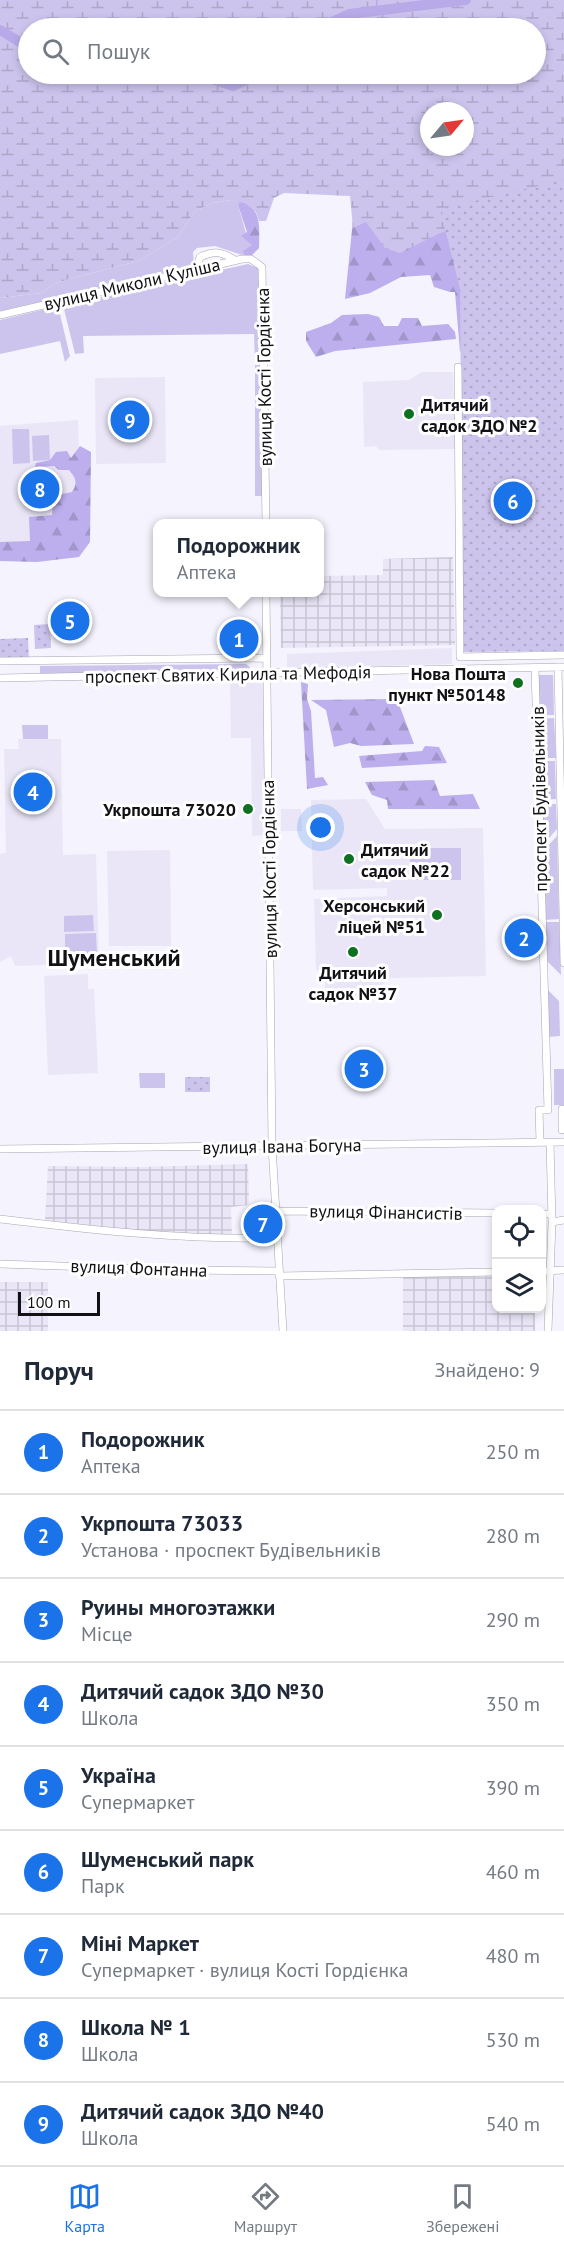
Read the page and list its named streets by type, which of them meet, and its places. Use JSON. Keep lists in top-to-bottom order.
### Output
{
  "streets": {
    "street": [
      "вулиця Миколи Куліша",
      "вулиця Кості Гордієнка",
      "проспект Святих Кирила та Мефодія",
      "проспект Будівельників",
      "вулиця Івана Богуна",
      "вулиця Фінансистів",
      "вулиця Фонтанна"
    ]
  },
  "crossings": [
    ["вулиця Миколи Куліша", "вулиця Кості Гордієнка"],
    ["вулиця Кості Гордієнка", "проспект Святих Кирила та Мефодія"],
    ["вулиця Кості Гордієнка", "вулиця Івана Богуна"],
    ["вулиця Кості Гордієнка", "вулиця Фінансистів"],
    ["проспект Святих Кирила та Мефодія", "проспект Будівельників"],
    ["проспект Будівельників", "вулиця Івана Богуна"]
  ],
  "districts": ["Шуменський"],
  "places": [
    "Дитячий садок ЗДО №2",
    "Нова Пошта пункт №50148",
    "Укрпошта 73020",
    "Дитячий садок №22",
    "Херсонський ліцей №51",
    "Дитячий садок №37"
  ],
  "scale_bar": "100 m",
  "north": "top right",
  "page": {
    "search": "Пошук",
    "pins": [
      "9",
      "8",
      "6",
      "5",
      "1",
      "4",
      "2",
      "3",
      "7"
    ],
    "popup": ["Подорожник", "Аптека"],
    "scale": "100 m",
    "heading": ["Поруч", "Знайдено: 9"],
    "list": [
      {
        "mark": "1",
        "name": "Подорожник",
        "note": "Аптека",
        "value": "250 m"
      },
      {
        "mark": "2",
        "name": "Укрпошта 73033",
        "note": "Установа · проспект Будівельників",
        "value": "280 m"
      },
      {
        "mark": "3",
        "name": "Руины многоэтажки",
        "note": "Місце",
        "value": "290 m"
      },
      {
        "mark": "4",
        "name": "Дитячий садок ЗДО №30",
        "note": "Школа",
        "value": "350 m"
      },
      {
        "mark": "5",
        "name": "Україна",
        "note": "Супермаркет",
        "value": "390 m"
      },
      {
        "mark": "6",
        "name": "Шуменський парк",
        "note": "Парк",
        "value": "460 m"
      },
      {
        "mark": "7",
        "name": "Міні Маркет",
        "note": "Супермаркет · вулиця Кості Гордієнка",
        "value": "480 m"
      },
      {
        "mark": "8",
        "name": "Школа № 1",
        "note": "Школа",
        "value": "530 m"
      },
      {
        "mark": "9",
        "name": "Дитячий садок ЗДО №40",
        "note": "Школа",
        "value": "540 m"
      }
    ],
    "nav": ["Карта", "Маршрут", "Збережені"]
  }
}
